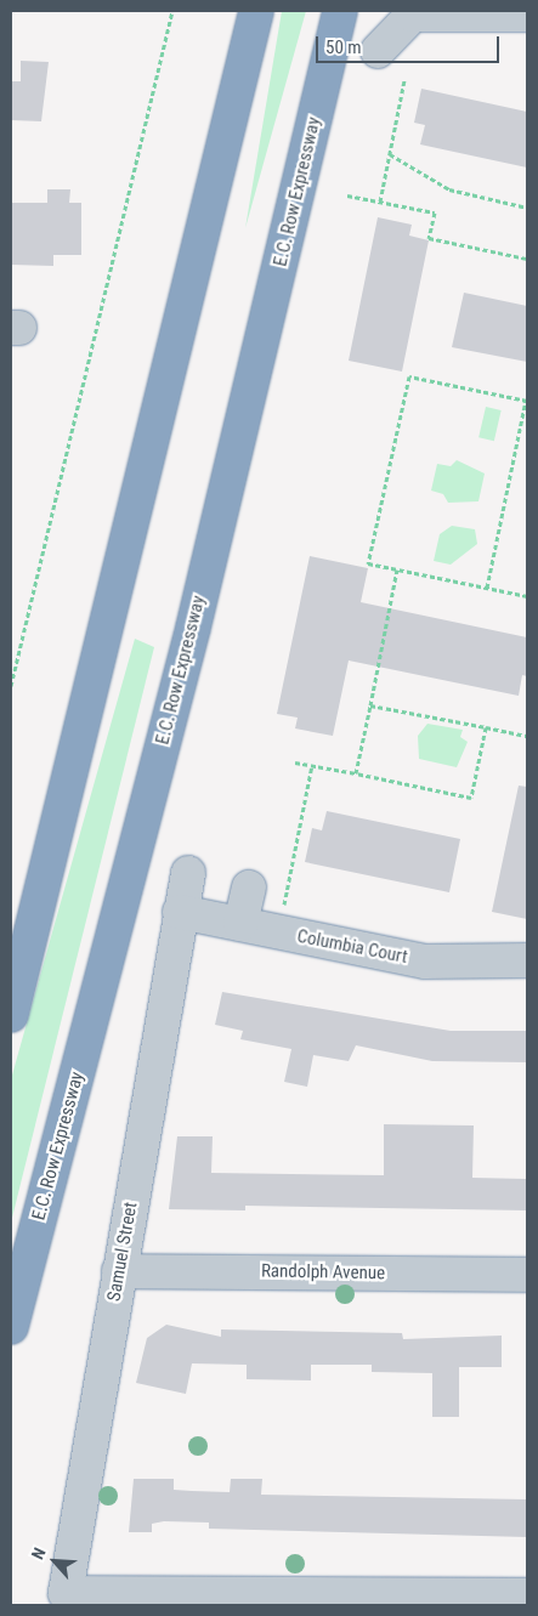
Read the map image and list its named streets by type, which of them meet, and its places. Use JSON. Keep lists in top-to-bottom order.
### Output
{
  "streets": {
    "highway": ["E.C. Row Expressway"],
    "street": ["Columbia Court", "Samuel Street", "Randolph Avenue"]
  },
  "crossings": [
    ["Columbia Court", "Samuel Street"],
    ["Samuel Street", "Randolph Avenue"]
  ],
  "scale_bar": "50 m",
  "north": "top left"
}
